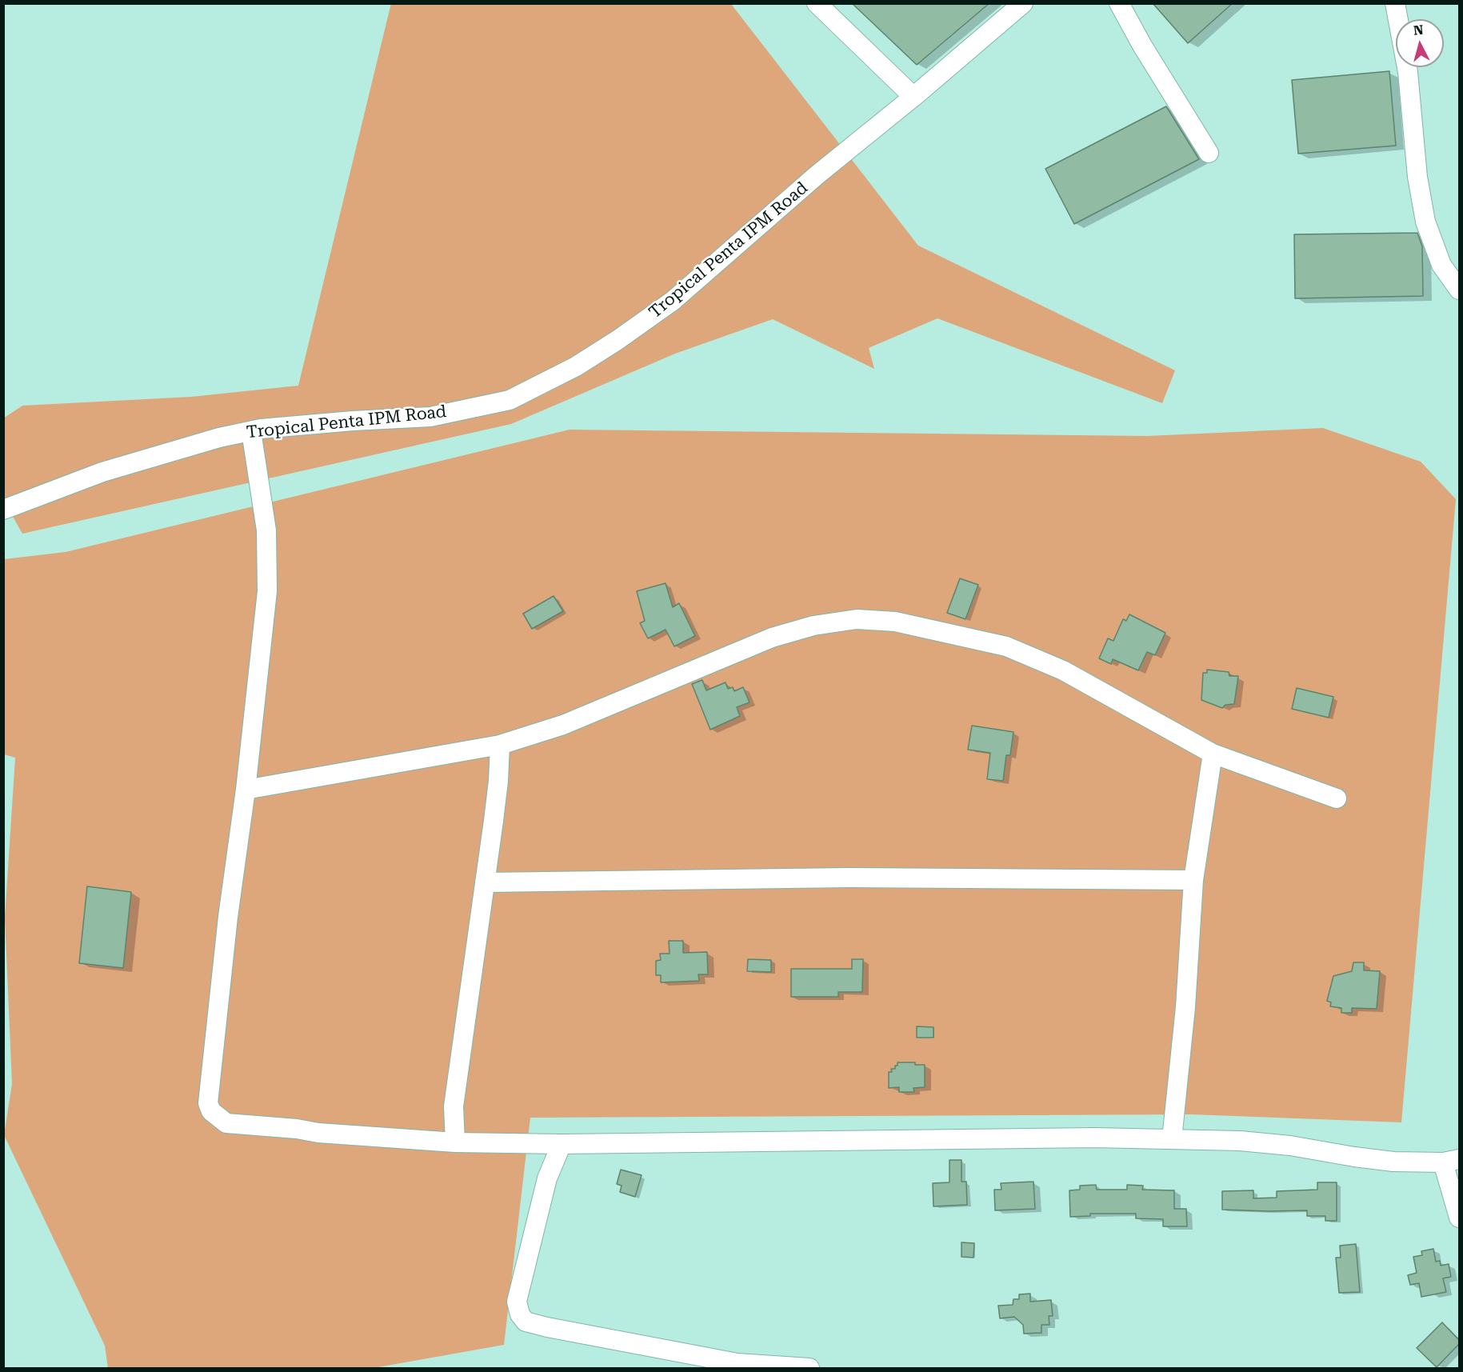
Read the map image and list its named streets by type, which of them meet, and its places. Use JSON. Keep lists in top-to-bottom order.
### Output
{
  "streets": {
    "street": ["Tropical Penta IPM Road"]
  },
  "north": "top"
}
